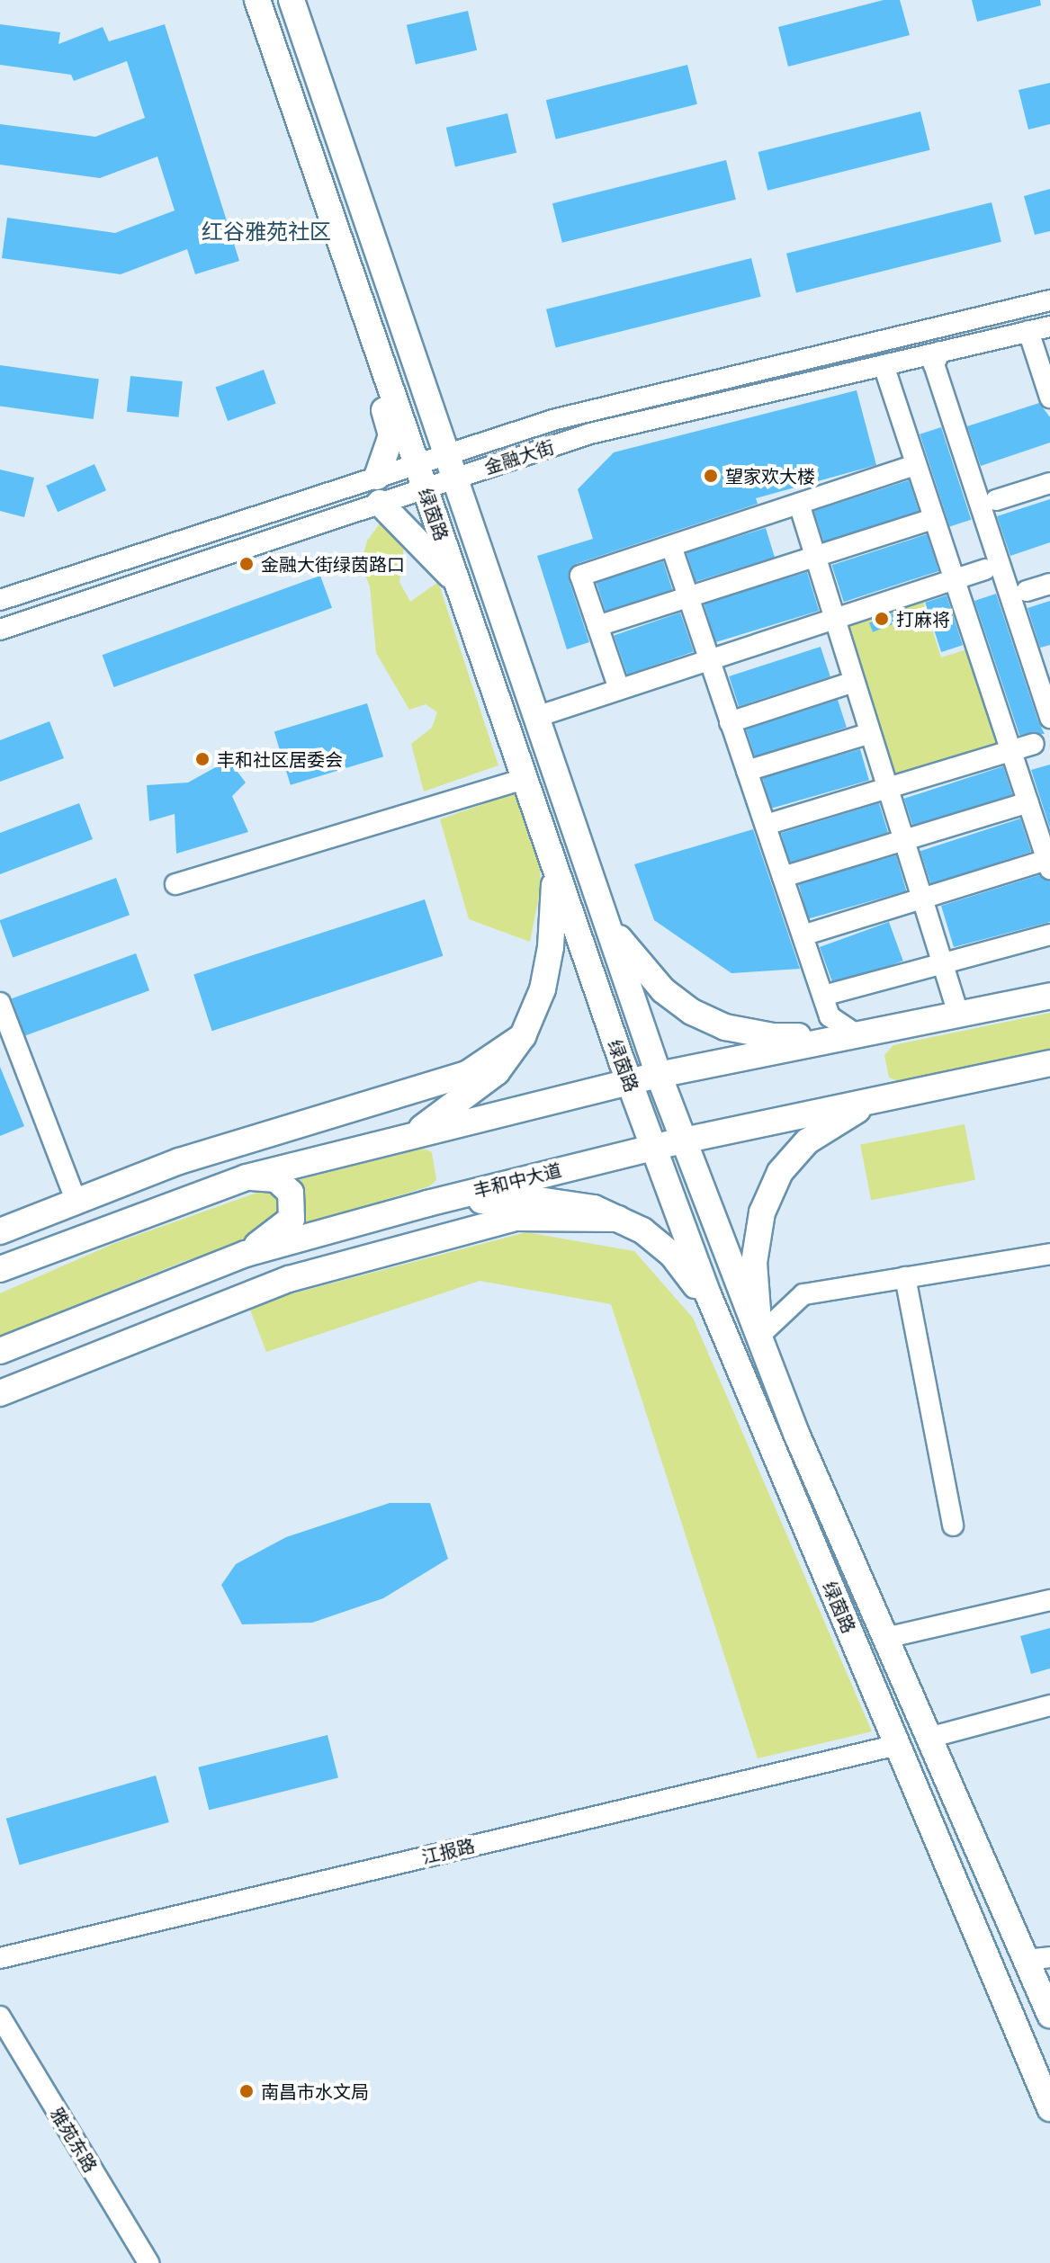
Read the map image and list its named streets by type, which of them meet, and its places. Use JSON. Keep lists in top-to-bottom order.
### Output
{
  "streets": {
    "main road": ["绿茵路", "丰和中大道"],
    "street": ["金融大街", "江报路", "雅苑东路"]
  },
  "crossings": [
    ["金融大街", "绿茵路"],
    ["绿茵路", "丰和中大道"],
    ["绿茵路", "江报路"]
  ],
  "districts": ["红谷雅苑社区"],
  "places": [
    "望家欢大楼",
    "金融大街绿茵路口",
    "打麻将",
    "丰和社区居委会",
    "南昌市水文局"
  ]
}
